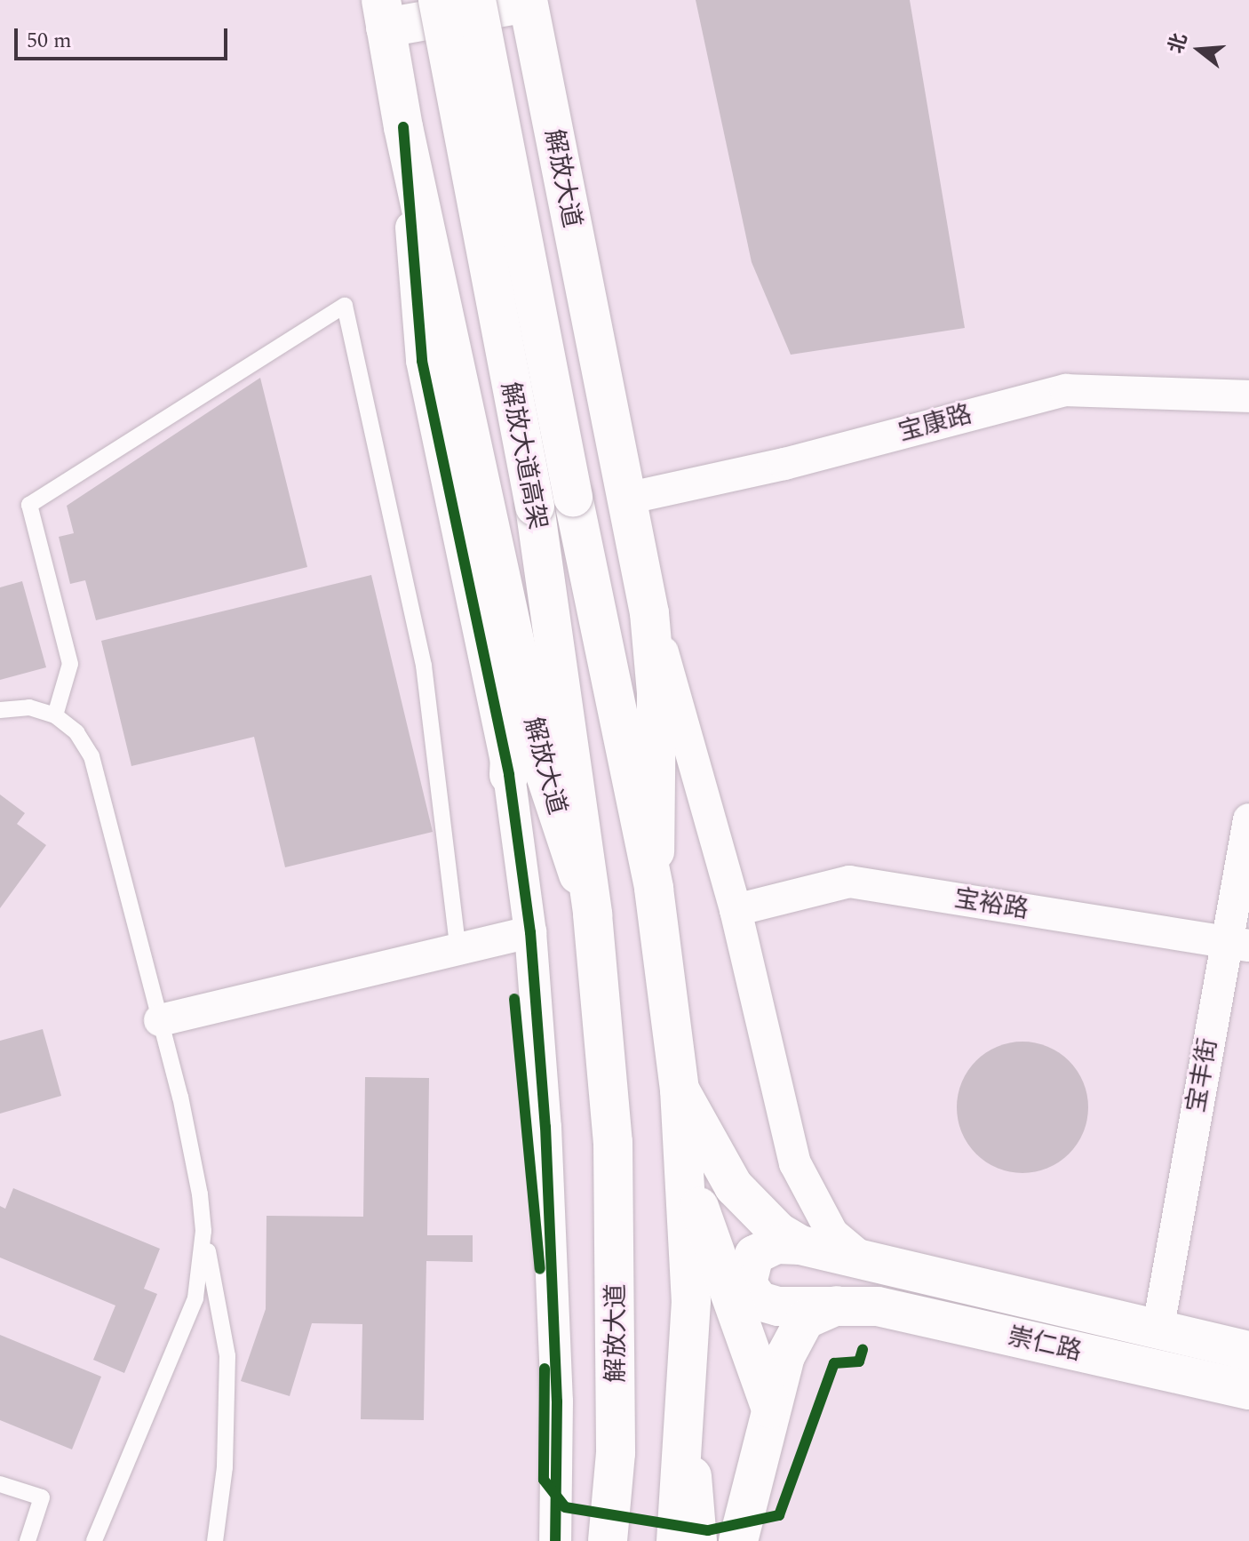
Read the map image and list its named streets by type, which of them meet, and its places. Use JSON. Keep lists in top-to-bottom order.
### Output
{
  "streets": {
    "main road": ["解放大道", "解放大道高架", "崇仁路"],
    "street": ["宝康路", "宝裕路", "宝丰街"]
  },
  "crossings": [
    ["解放大道", "宝康路"],
    ["解放大道", "解放大道高架"],
    ["宝裕路", "宝丰街"],
    ["宝丰街", "崇仁路"]
  ],
  "scale_bar": "50 m",
  "north": "left"
}
